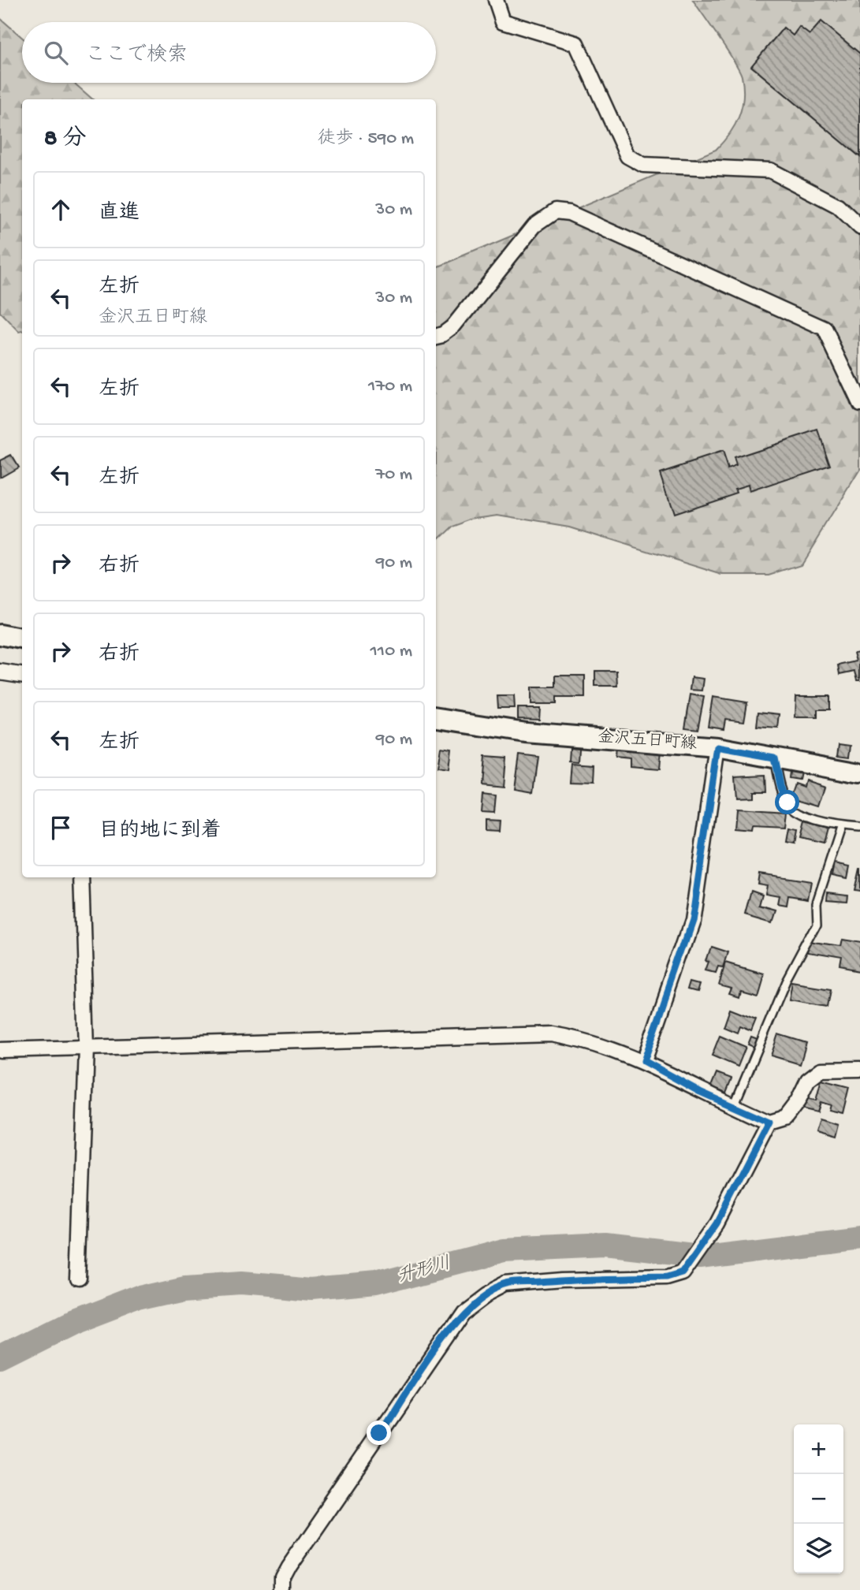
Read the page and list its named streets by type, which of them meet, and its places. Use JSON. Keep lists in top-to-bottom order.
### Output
{
  "streets": {
    "main road": ["金沢五日町線"]
  },
  "water": ["升形川"],
  "page": {
    "search": "ここで検索",
    "heading": ["8 分", "徒歩 · 590 m"],
    "list": [
      ["直進", "30 m"],
      ["左折", "金沢五日町線", "30 m"],
      ["左折", "170 m"],
      ["左折", "70 m"],
      ["右折", "90 m"],
      ["右折", "110 m"],
      ["左折", "90 m"],
      "目的地に到着"
    ],
    "map_buttons": ["+", "−"]
  }
}
